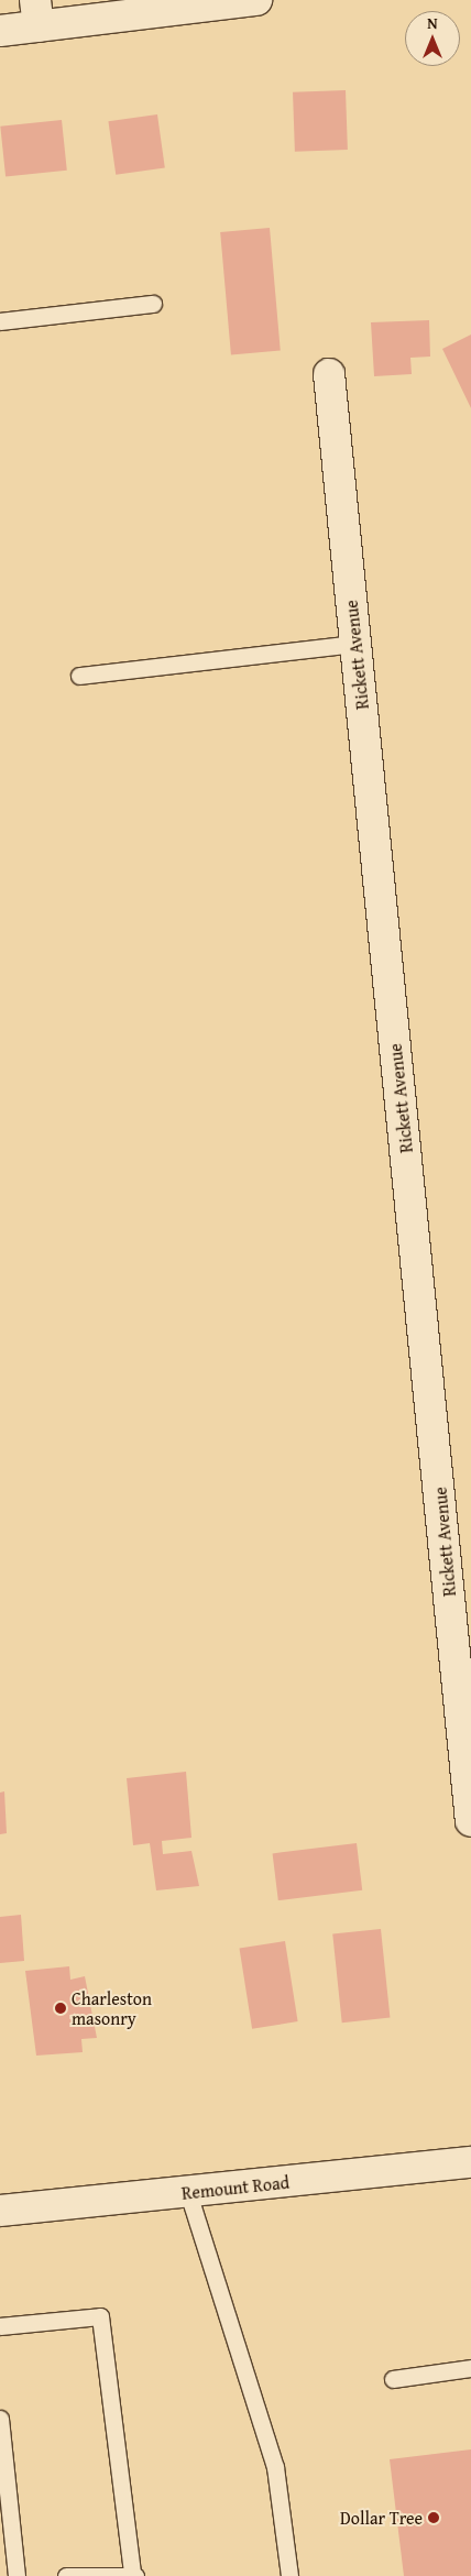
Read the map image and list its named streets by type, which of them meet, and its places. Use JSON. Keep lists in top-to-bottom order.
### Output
{
  "streets": {
    "street": ["Rickett Avenue", "Remount Road"]
  },
  "places": ["Charleston masonry", "Dollar Tree"],
  "north": "top"
}
